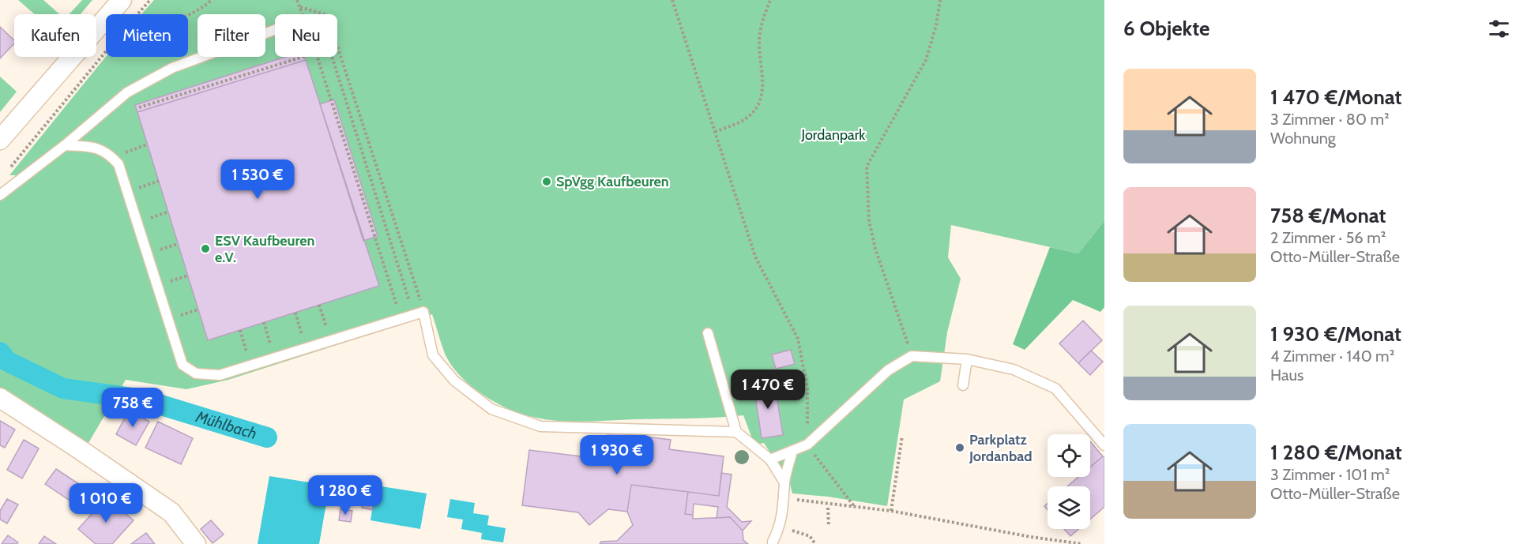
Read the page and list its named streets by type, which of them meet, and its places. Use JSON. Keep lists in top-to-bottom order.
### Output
{
  "water": ["Mühlbach"],
  "parks": ["Jordanpark"],
  "places": ["SpVgg Kaufbeuren", "ESV Kaufbeuren e.V.", "Parkplatz Jordanbad"],
  "page": {
    "heading": "6 Objekte",
    "chip": [
      "Kaufen",
      "Mieten",
      "Filter",
      "Neu"
    ],
    "list": [
      {
        "name": "1 470 €/Monat",
        "note": "3 Zimmer · 80 m² · Wohnung"
      },
      {
        "name": "758 €/Monat",
        "note": "2 Zimmer · 56 m² · Otto-Müller-Straße"
      },
      {
        "name": "1 930 €/Monat",
        "note": "4 Zimmer · 140 m² · Haus"
      },
      {
        "name": "1 280 €/Monat",
        "note": "3 Zimmer · 101 m² · Otto-Müller-Straße"
      }
    ],
    "price": [
      "1 530 €",
      "1 470 €",
      "758 €",
      "1 930 €",
      "1 280 €",
      "1 010 €"
    ]
  }
}
